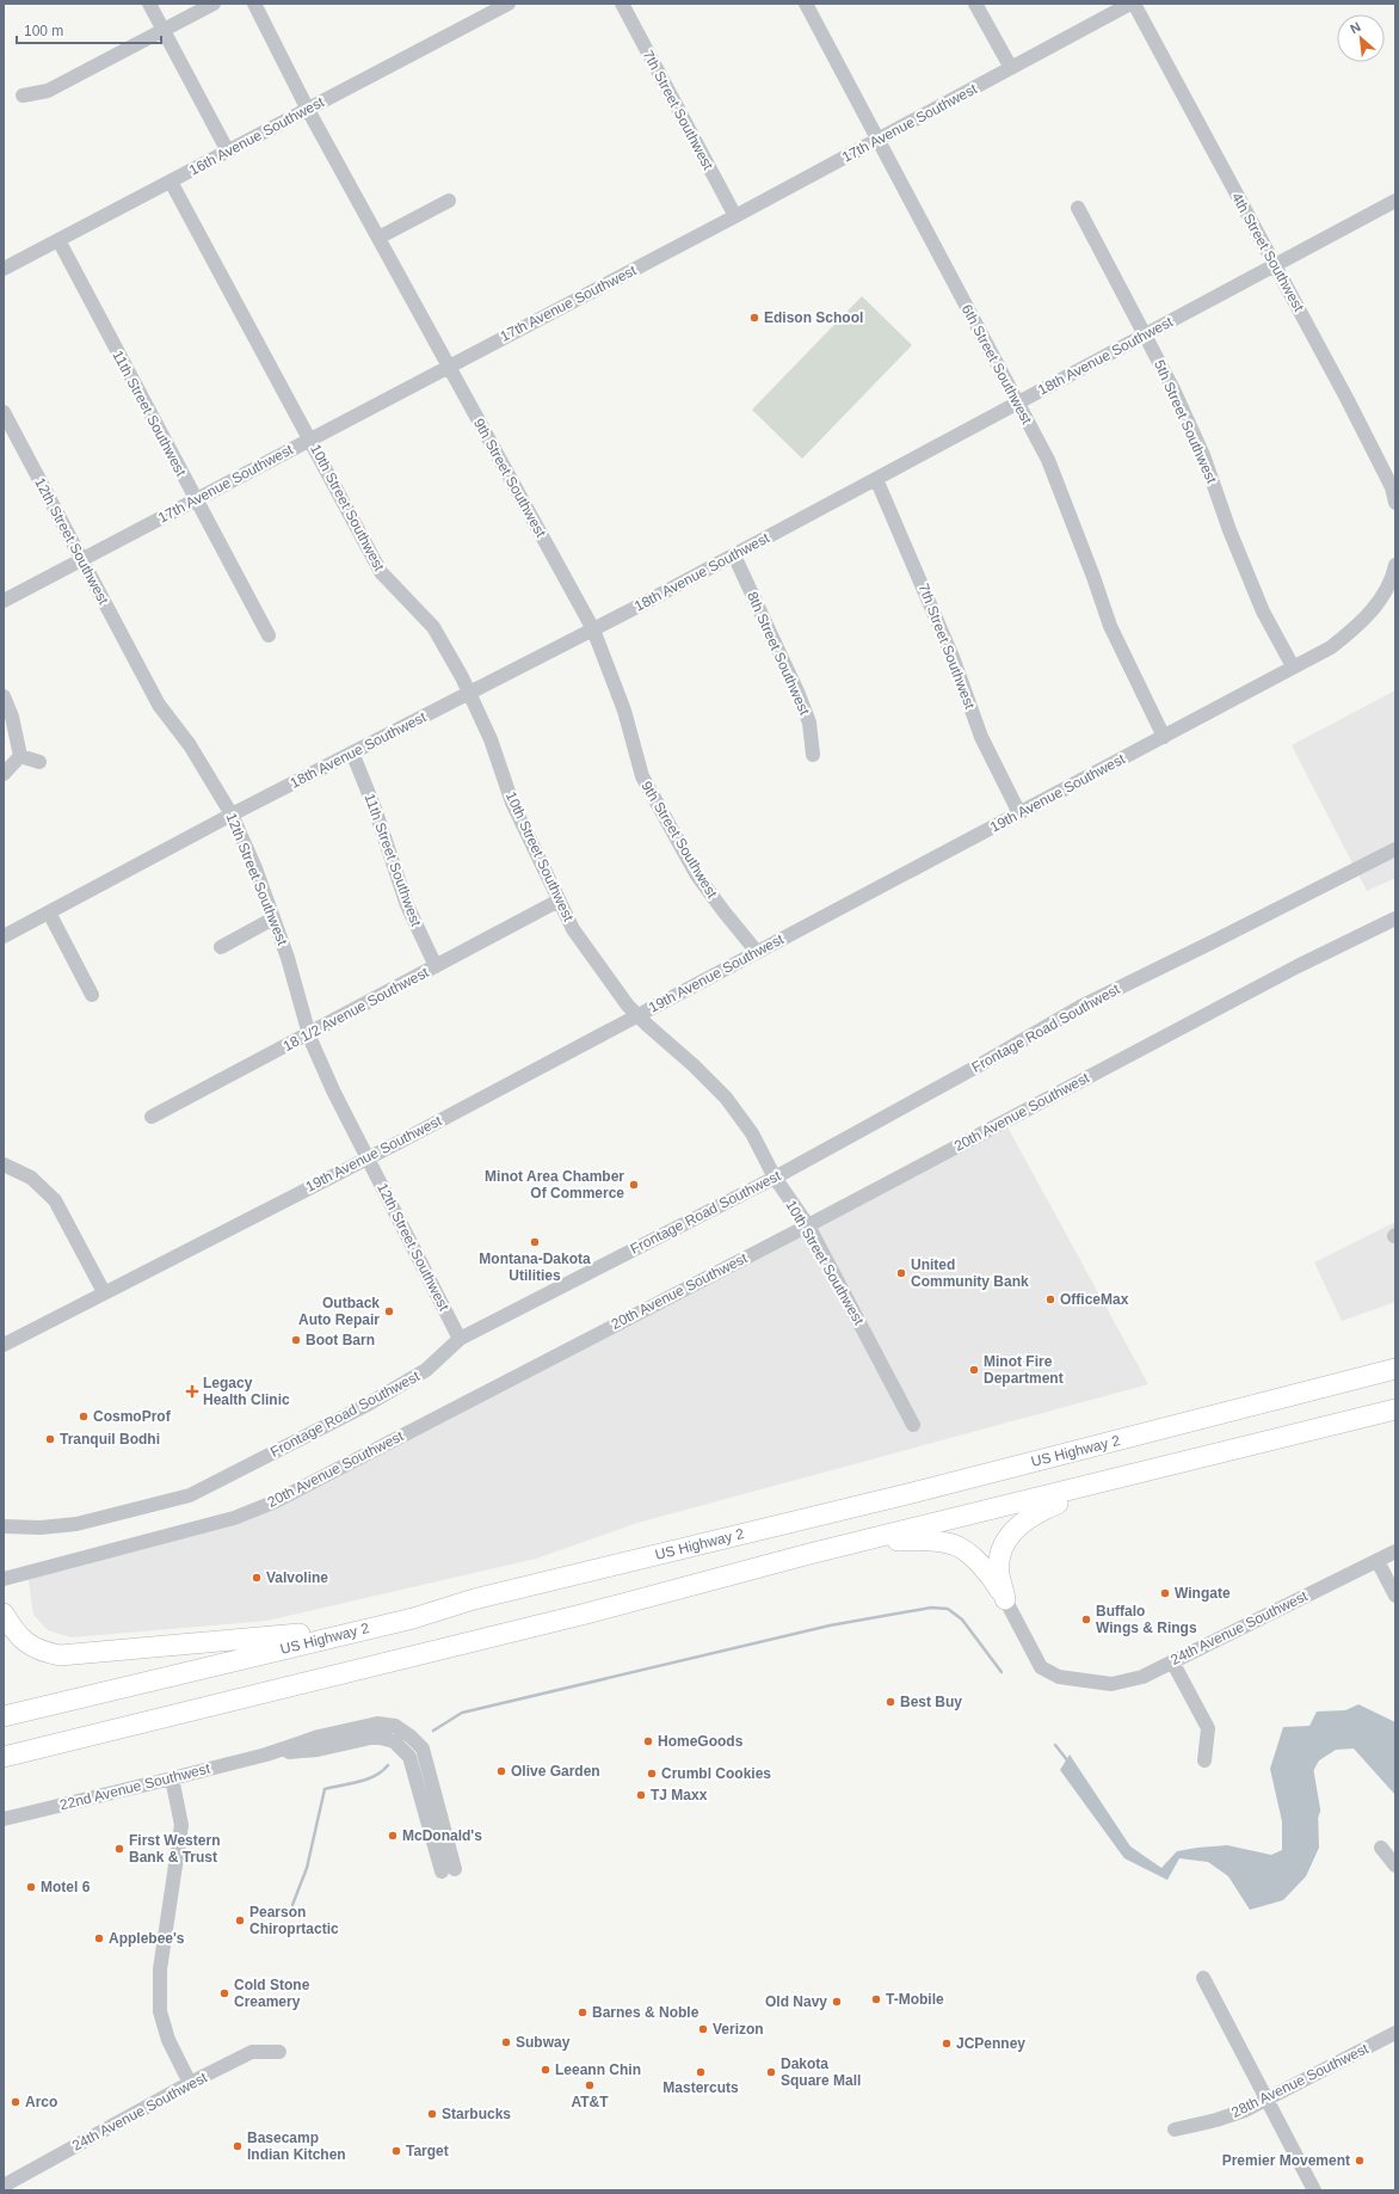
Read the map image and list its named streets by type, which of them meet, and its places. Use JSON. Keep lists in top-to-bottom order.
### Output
{
  "streets": {
    "highway": ["US Highway 2"],
    "street": [
      "7th Street Southwest",
      "17th Avenue Southwest",
      "16th Avenue Southwest",
      "4th Street Southwest",
      "18th Avenue Southwest",
      "6th Street Southwest",
      "11th Street Southwest",
      "5th Street Southwest",
      "9th Street Southwest",
      "10th Street Southwest",
      "12th Street Southwest",
      "8th Street Southwest",
      "19th Avenue Southwest",
      "18 1/2 Avenue Southwest",
      "Frontage Road Southwest",
      "20th Avenue Southwest",
      "24th Avenue Southwest",
      "22nd Avenue Southwest",
      "28th Avenue Southwest"
    ]
  },
  "crossings": [
    ["7th Street Southwest", "17th Avenue Southwest"],
    ["7th Street Southwest", "18th Avenue Southwest"],
    ["7th Street Southwest", "19th Avenue Southwest"],
    ["17th Avenue Southwest", "4th Street Southwest"],
    ["17th Avenue Southwest", "6th Street Southwest"],
    ["17th Avenue Southwest", "11th Street Southwest"],
    ["17th Avenue Southwest", "9th Street Southwest"],
    ["17th Avenue Southwest", "10th Street Southwest"],
    ["17th Avenue Southwest", "12th Street Southwest"],
    ["16th Avenue Southwest", "11th Street Southwest"],
    ["16th Avenue Southwest", "9th Street Southwest"],
    ["16th Avenue Southwest", "10th Street Southwest"],
    ["4th Street Southwest", "18th Avenue Southwest"],
    ["18th Avenue Southwest", "6th Street Southwest"],
    ["18th Avenue Southwest", "11th Street Southwest"],
    ["18th Avenue Southwest", "5th Street Southwest"],
    ["18th Avenue Southwest", "9th Street Southwest"],
    ["18th Avenue Southwest", "10th Street Southwest"],
    ["18th Avenue Southwest", "12th Street Southwest"],
    ["18th Avenue Southwest", "8th Street Southwest"],
    ["6th Street Southwest", "19th Avenue Southwest"],
    ["11th Street Southwest", "18 1/2 Avenue Southwest"],
    ["5th Street Southwest", "19th Avenue Southwest"],
    ["9th Street Southwest", "19th Avenue Southwest"],
    ["10th Street Southwest", "19th Avenue Southwest"],
    ["10th Street Southwest", "18 1/2 Avenue Southwest"],
    ["10th Street Southwest", "Frontage Road Southwest"],
    ["10th Street Southwest", "20th Avenue Southwest"],
    ["12th Street Southwest", "19th Avenue Southwest"],
    ["12th Street Southwest", "18 1/2 Avenue Southwest"],
    ["12th Street Southwest", "Frontage Road Southwest"]
  ],
  "places": {
    "other": [
      "Edison School",
      "Minot Area Chamber Of Commerce",
      "Montana-Dakota Utilities",
      "United Community Bank",
      "OfficeMax",
      "Outback Auto Repair",
      "Boot Barn",
      "Minot Fire Department",
      "CosmoProf",
      "Tranquil Bodhi",
      "Valvoline",
      "Wingate",
      "Buffalo Wings & Rings",
      "Best Buy",
      "HomeGoods",
      "Olive Garden",
      "Crumbl Cookies",
      "TJ Maxx",
      "McDonald's",
      "First Western Bank & Trust",
      "Motel 6",
      "Pearson Chiroprtactic",
      "Applebee's",
      "Cold Stone Creamery",
      "T-Mobile",
      "Old Navy",
      "Barnes & Noble",
      "Verizon",
      "Subway",
      "JCPenney",
      "Leeann Chin",
      "Mastercuts",
      "Dakota Square Mall",
      "AT&T",
      "Arco",
      "Starbucks",
      "Basecamp Indian Kitchen",
      "Target",
      "Premier Movement"
    ],
    "health": ["Legacy Health Clinic"]
  },
  "scale_bar": "100 m",
  "north": "top left"
}
